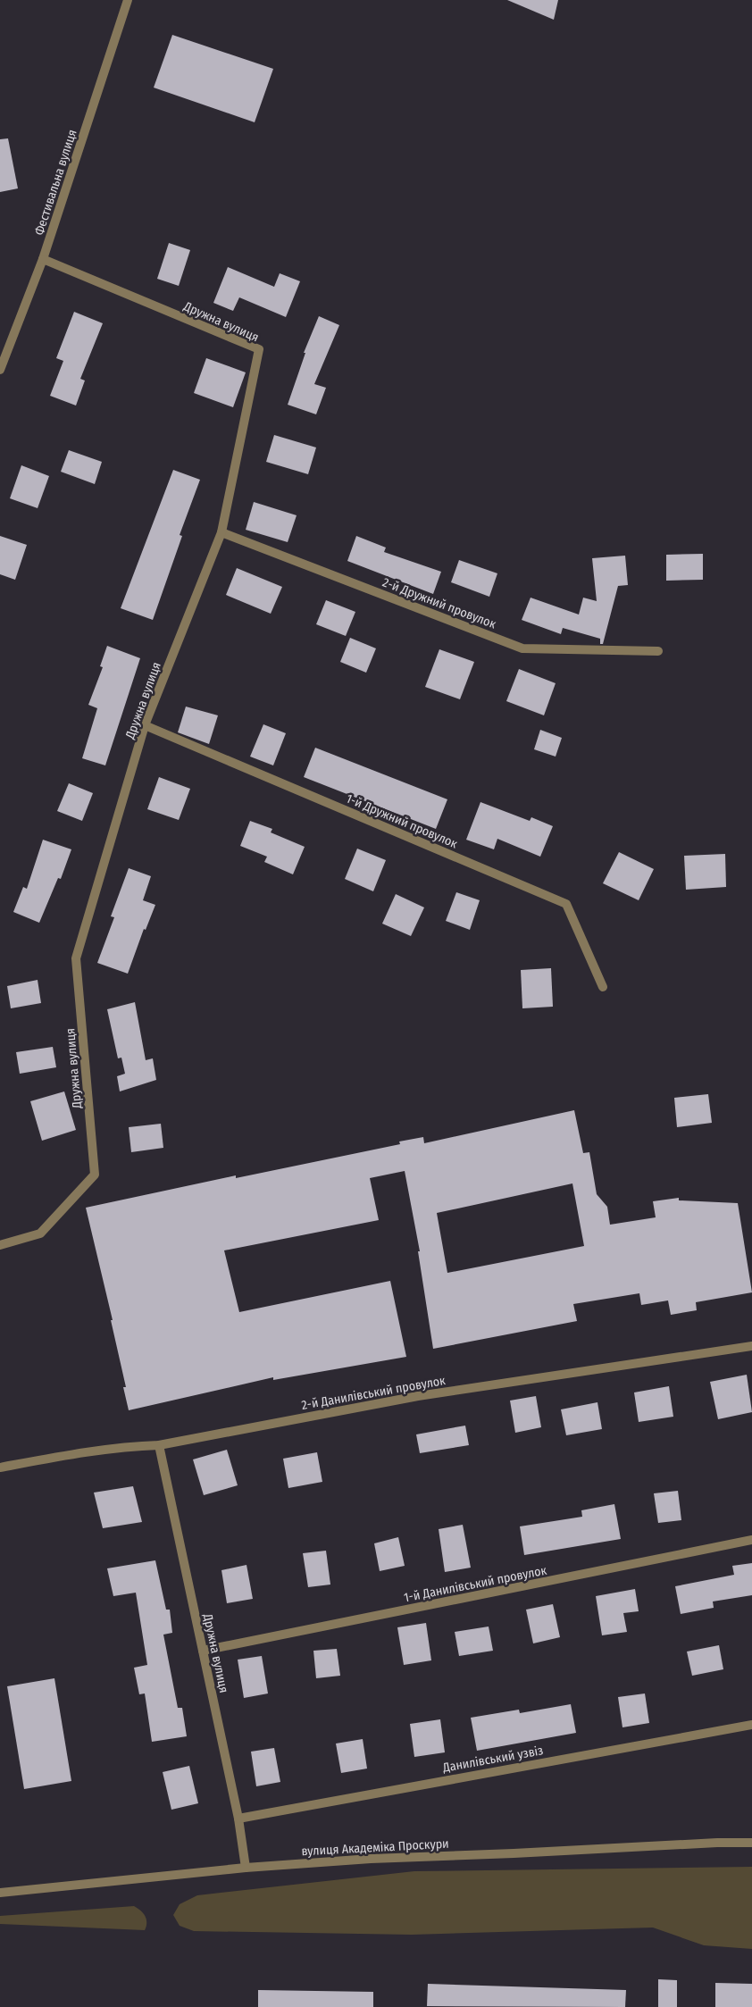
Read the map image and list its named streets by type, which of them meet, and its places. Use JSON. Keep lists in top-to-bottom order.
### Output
{
  "streets": {
    "street": [
      "Фестивальна вулиця",
      "Дружна вулиця",
      "2-й Дружний провулок",
      "1-й Дружний провулок",
      "2-й Данилівський провулок",
      "1-й Данилівський провулок",
      "Данилівський узвіз",
      "вулиця Академіка Проскури"
    ]
  },
  "crossings": [
    ["Фестивальна вулиця", "Дружна вулиця"],
    ["Дружна вулиця", "2-й Дружний провулок"],
    ["Дружна вулиця", "1-й Дружний провулок"],
    ["Дружна вулиця", "2-й Данилівський провулок"],
    ["Дружна вулиця", "1-й Данилівський провулок"],
    ["Дружна вулиця", "Данилівський узвіз"],
    ["Дружна вулиця", "вулиця Академіка Проскури"]
  ]
}
